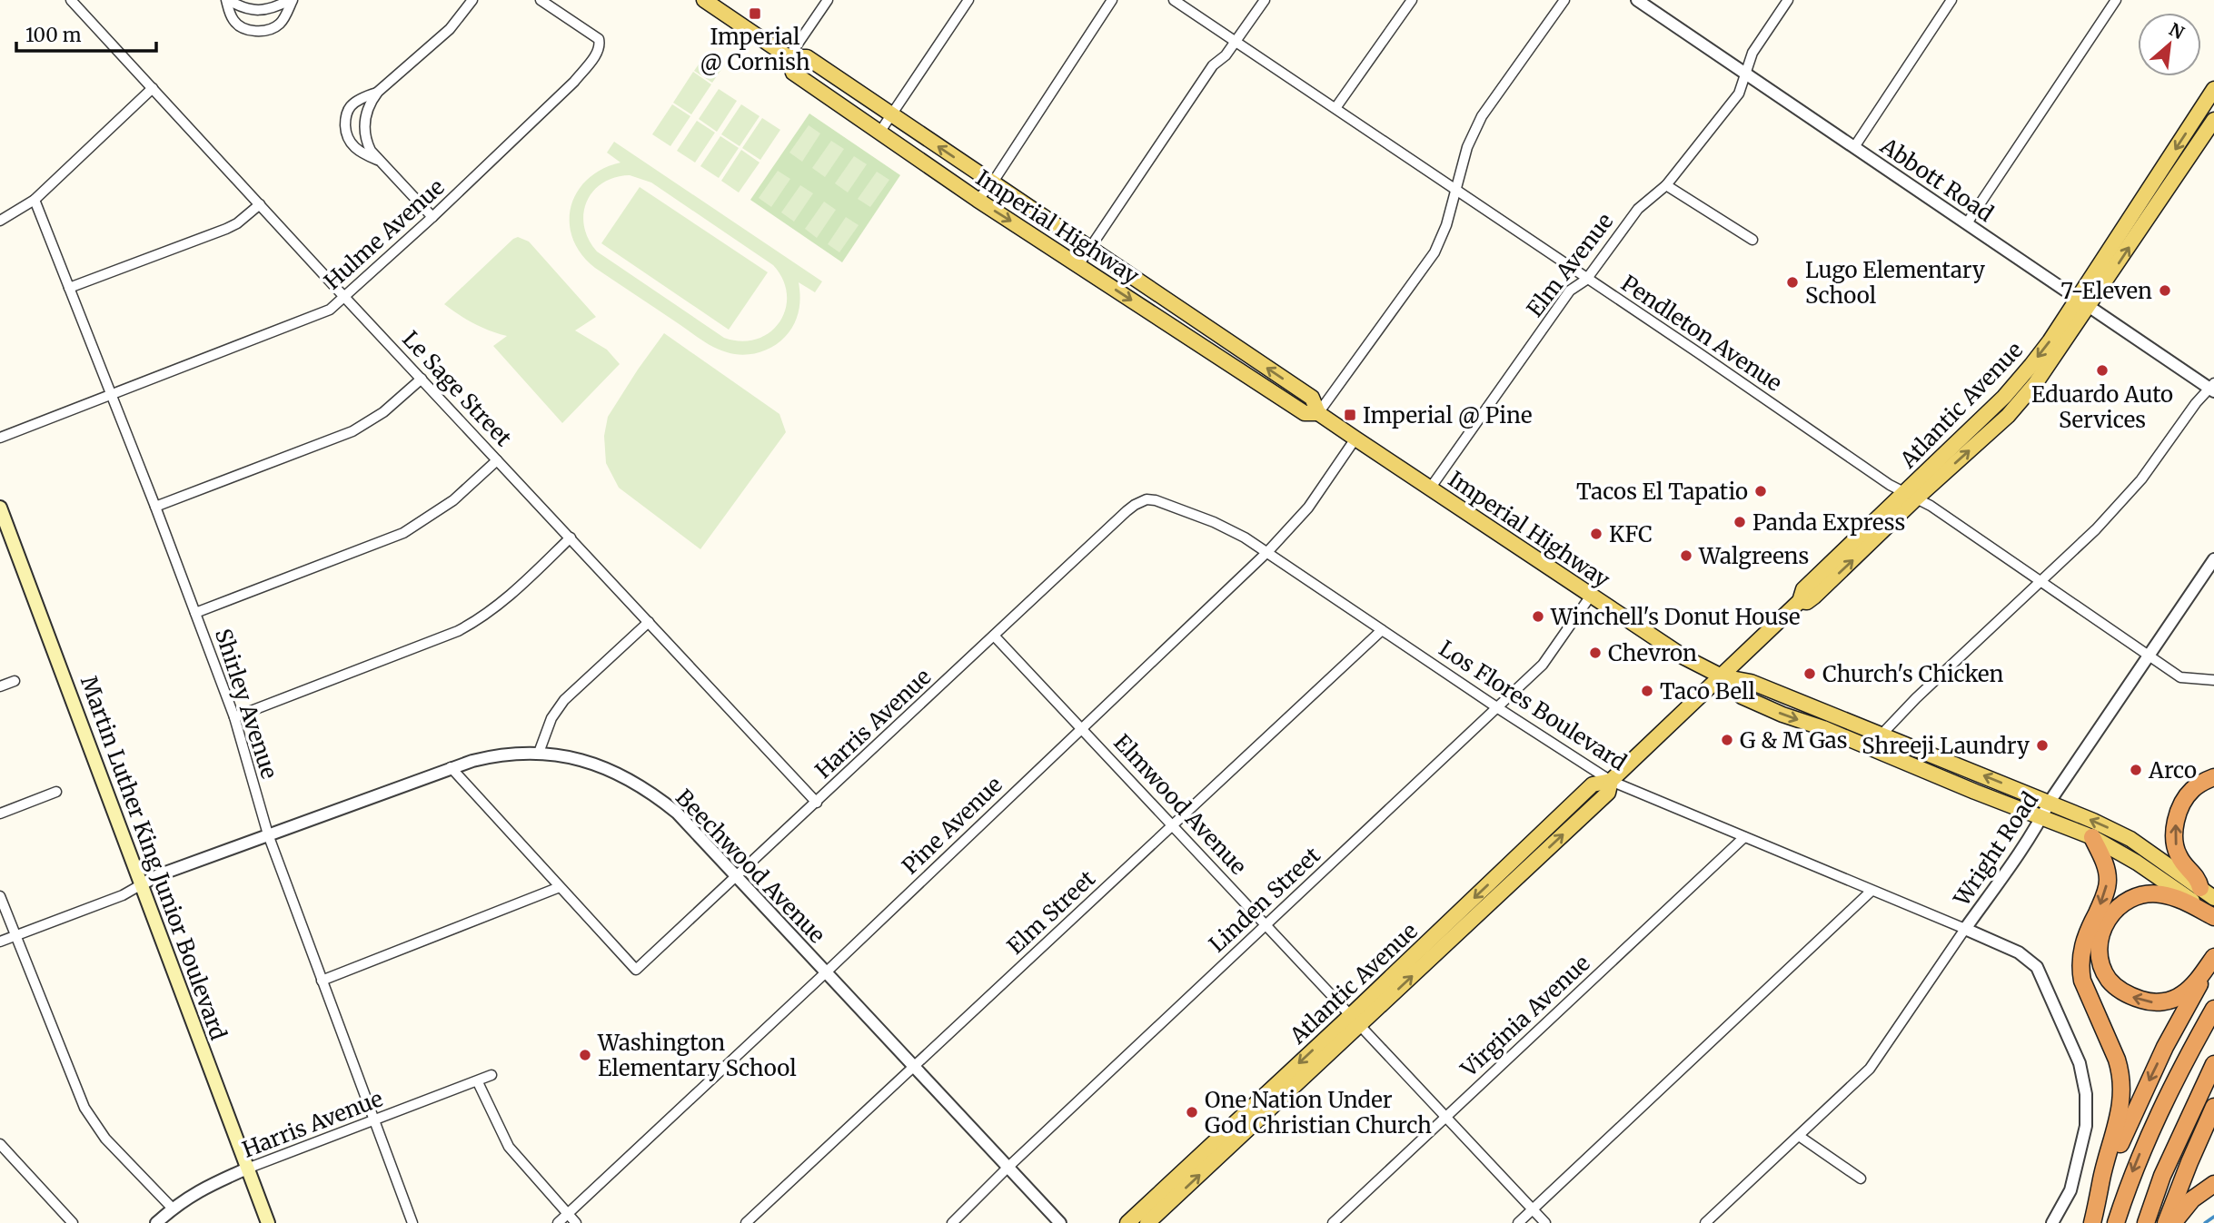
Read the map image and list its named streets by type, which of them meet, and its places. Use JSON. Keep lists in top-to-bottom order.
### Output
{
  "streets": {
    "main road": ["Imperial Highway", "Atlantic Avenue", "Martin Luther King Junior Boulevard"],
    "street": [
      "Abbott Road",
      "Hulme Avenue",
      "Elm Avenue",
      "Pendleton Avenue",
      "Le Sage Street",
      "Shirley Avenue",
      "Los Flores Boulevard",
      "Harris Avenue",
      "Elmwood Avenue",
      "Pine Avenue",
      "Wright Road",
      "Beechwood Avenue",
      "Linden Street",
      "Elm Street",
      "Virginia Avenue"
    ]
  },
  "crossings": [
    ["Abbott Road", "Elm Avenue"],
    ["Abbott Road", "Atlantic Avenue"],
    ["Imperial Highway", "Elm Avenue"],
    ["Imperial Highway", "Atlantic Avenue"],
    ["Imperial Highway", "Pine Avenue"],
    ["Imperial Highway", "Wright Road"],
    ["Imperial Highway", "Linden Street"],
    ["Hulme Avenue", "Le Sage Street"],
    ["Hulme Avenue", "Shirley Avenue"],
    ["Elm Avenue", "Pendleton Avenue"],
    ["Pendleton Avenue", "Atlantic Avenue"],
    ["Pendleton Avenue", "Wright Road"],
    ["Le Sage Street", "Harris Avenue"],
    ["Atlantic Avenue", "Los Flores Boulevard"],
    ["Atlantic Avenue", "Elmwood Avenue"],
    ["Shirley Avenue", "Harris Avenue"],
    ["Shirley Avenue", "Beechwood Avenue"],
    ["Los Flores Boulevard", "Harris Avenue"],
    ["Los Flores Boulevard", "Pine Avenue"],
    ["Los Flores Boulevard", "Wright Road"],
    ["Los Flores Boulevard", "Linden Street"],
    ["Los Flores Boulevard", "Elm Street"],
    ["Los Flores Boulevard", "Virginia Avenue"],
    ["Harris Avenue", "Elmwood Avenue"],
    ["Harris Avenue", "Martin Luther King Junior Boulevard"],
    ["Harris Avenue", "Beechwood Avenue"],
    ["Elmwood Avenue", "Pine Avenue"],
    ["Elmwood Avenue", "Linden Street"],
    ["Elmwood Avenue", "Elm Street"],
    ["Elmwood Avenue", "Virginia Avenue"],
    ["Pine Avenue", "Beechwood Avenue"],
    ["Martin Luther King Junior Boulevard", "Beechwood Avenue"],
    ["Beechwood Avenue", "Linden Street"],
    ["Beechwood Avenue", "Elm Street"]
  ],
  "places": {
    "transit": ["Imperial @ Cornish", "Imperial @ Pine"],
    "other": [
      "Lugo Elementary School",
      "7-Eleven",
      "Eduardo Auto Services",
      "Tacos El Tapatio",
      "Panda Express",
      "KFC",
      "Walgreens",
      "Winchell's Donut House",
      "Chevron",
      "Church's Chicken",
      "Taco Bell",
      "G & M Gas",
      "Shreeji Laundry",
      "Arco",
      "Washington Elementary School",
      "One Nation Under God Christian Church"
    ]
  },
  "scale_bar": "100 m",
  "north": "top right"
}
